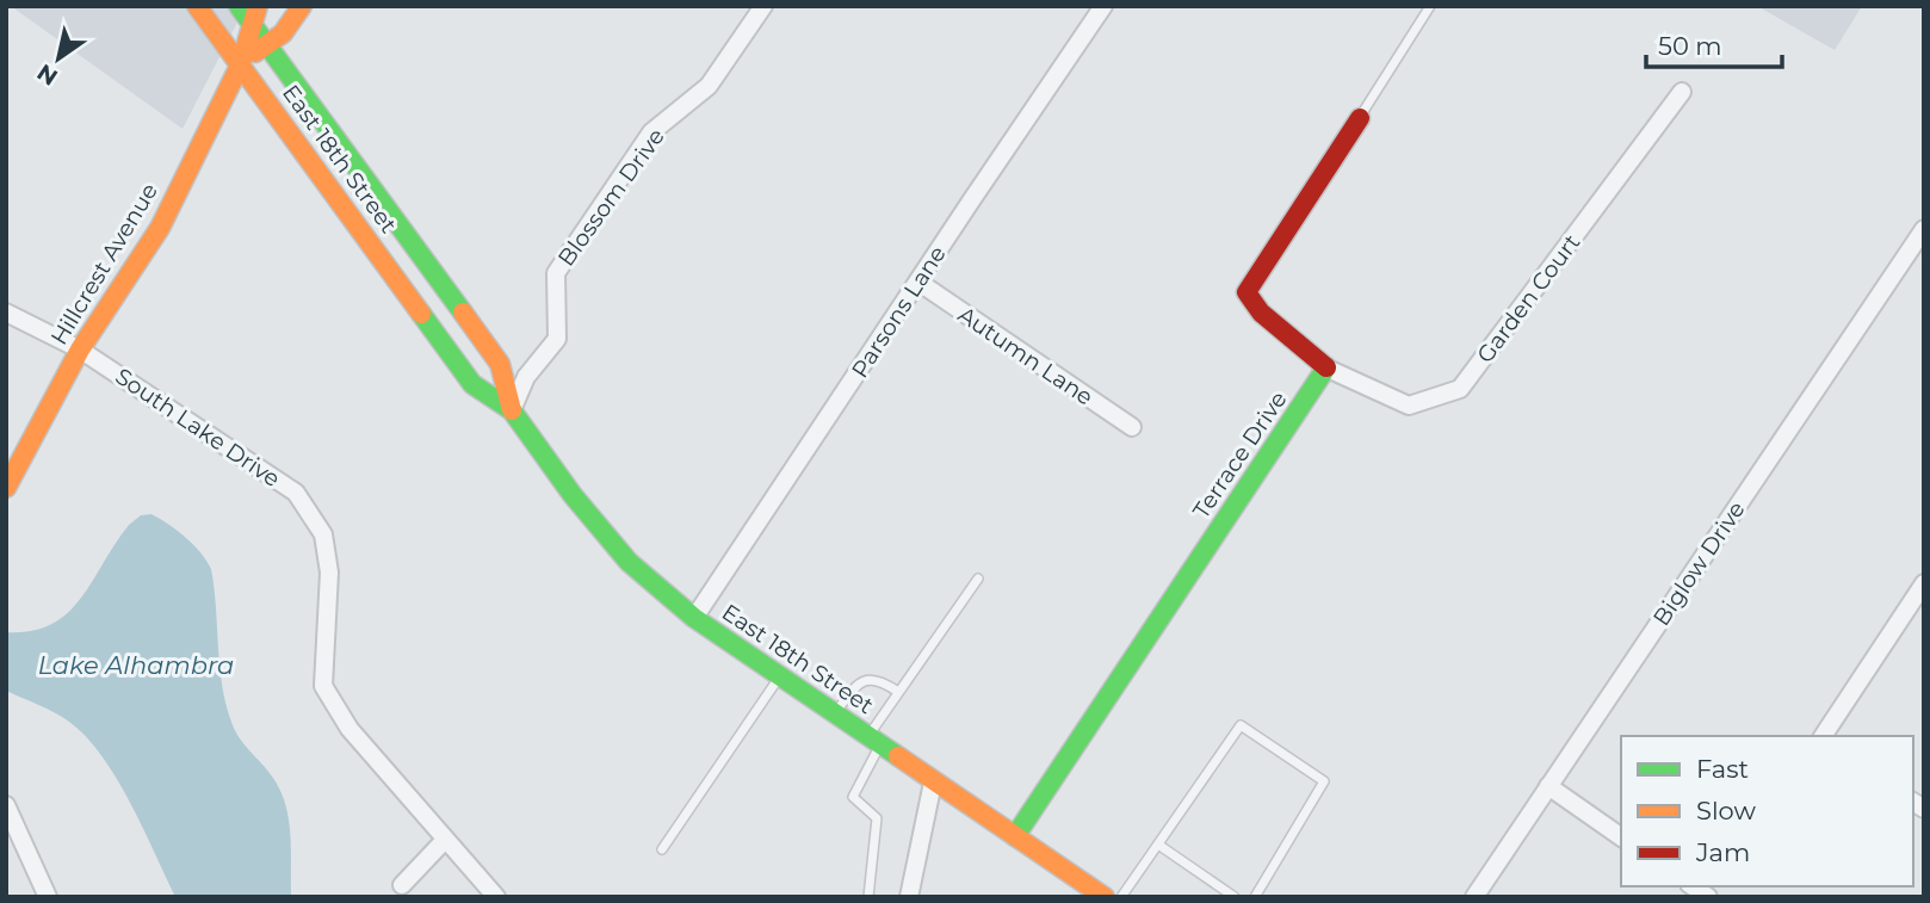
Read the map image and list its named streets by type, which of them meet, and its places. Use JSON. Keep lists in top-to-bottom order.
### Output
{
  "streets": {
    "main road": ["East 18th Street", "Hillcrest Avenue", "Terrace Drive"],
    "street": [
      "Blossom Drive",
      "Garden Court",
      "Parsons Lane",
      "Autumn Lane",
      "South Lake Drive",
      "Biglow Drive"
    ]
  },
  "crossings": [
    ["East 18th Street", "Blossom Drive"],
    ["East 18th Street", "Hillcrest Avenue"],
    ["East 18th Street", "Parsons Lane"],
    ["East 18th Street", "Terrace Drive"],
    ["Hillcrest Avenue", "South Lake Drive"],
    ["Garden Court", "Terrace Drive"],
    ["Parsons Lane", "Autumn Lane"]
  ],
  "water": ["Lake Alhambra"],
  "legend": ["Fast", "Slow", "Jam"],
  "scale_bar": "50 m",
  "north": "bottom left"
}
